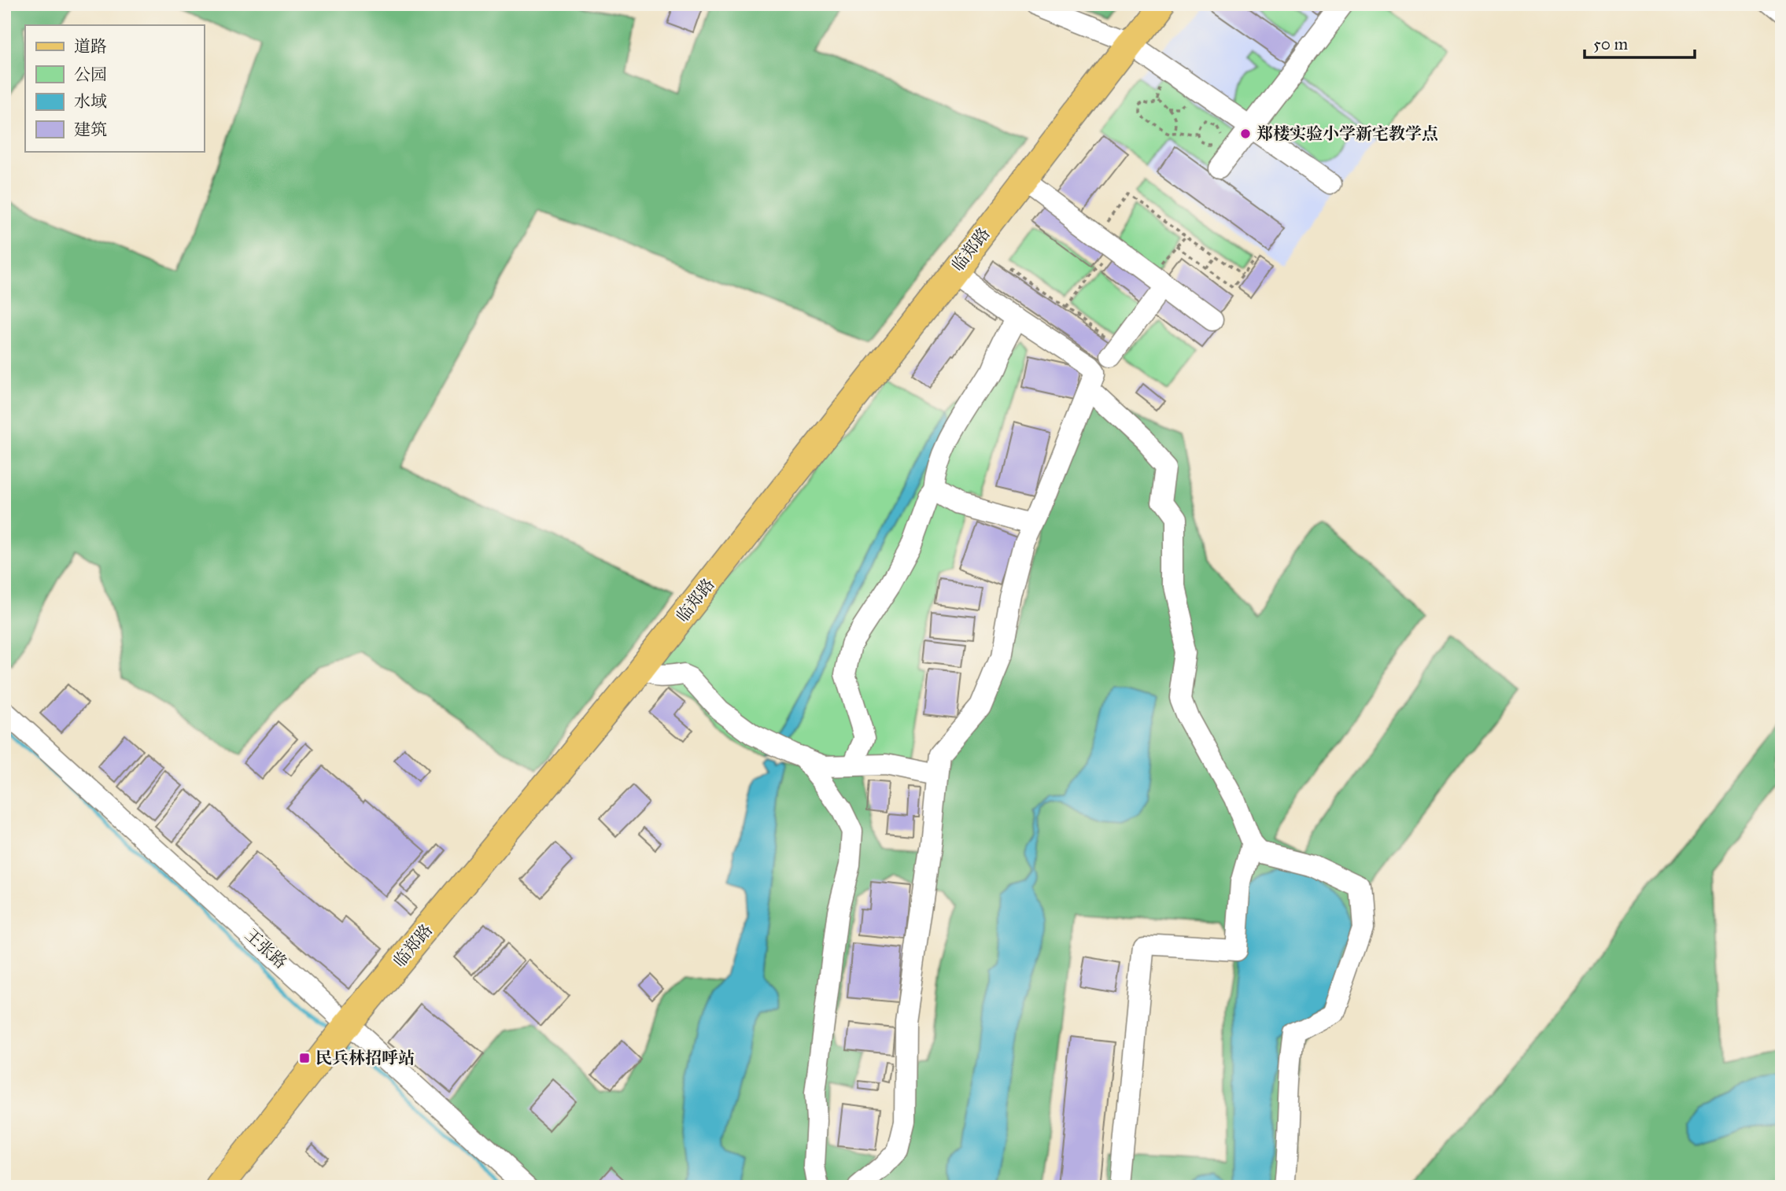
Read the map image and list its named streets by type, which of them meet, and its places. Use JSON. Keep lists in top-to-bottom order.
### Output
{
  "streets": {
    "main road": ["临郑路"],
    "street": ["王张路"]
  },
  "crossings": [
    ["临郑路", "王张路"]
  ],
  "places": {
    "other": ["郑楼实验小学新宅教学点"],
    "transit": ["民兵林招呼站"]
  },
  "legend": [
    "道路",
    "公园",
    "水域",
    "建筑"
  ],
  "scale_bar": "50 m"
}
